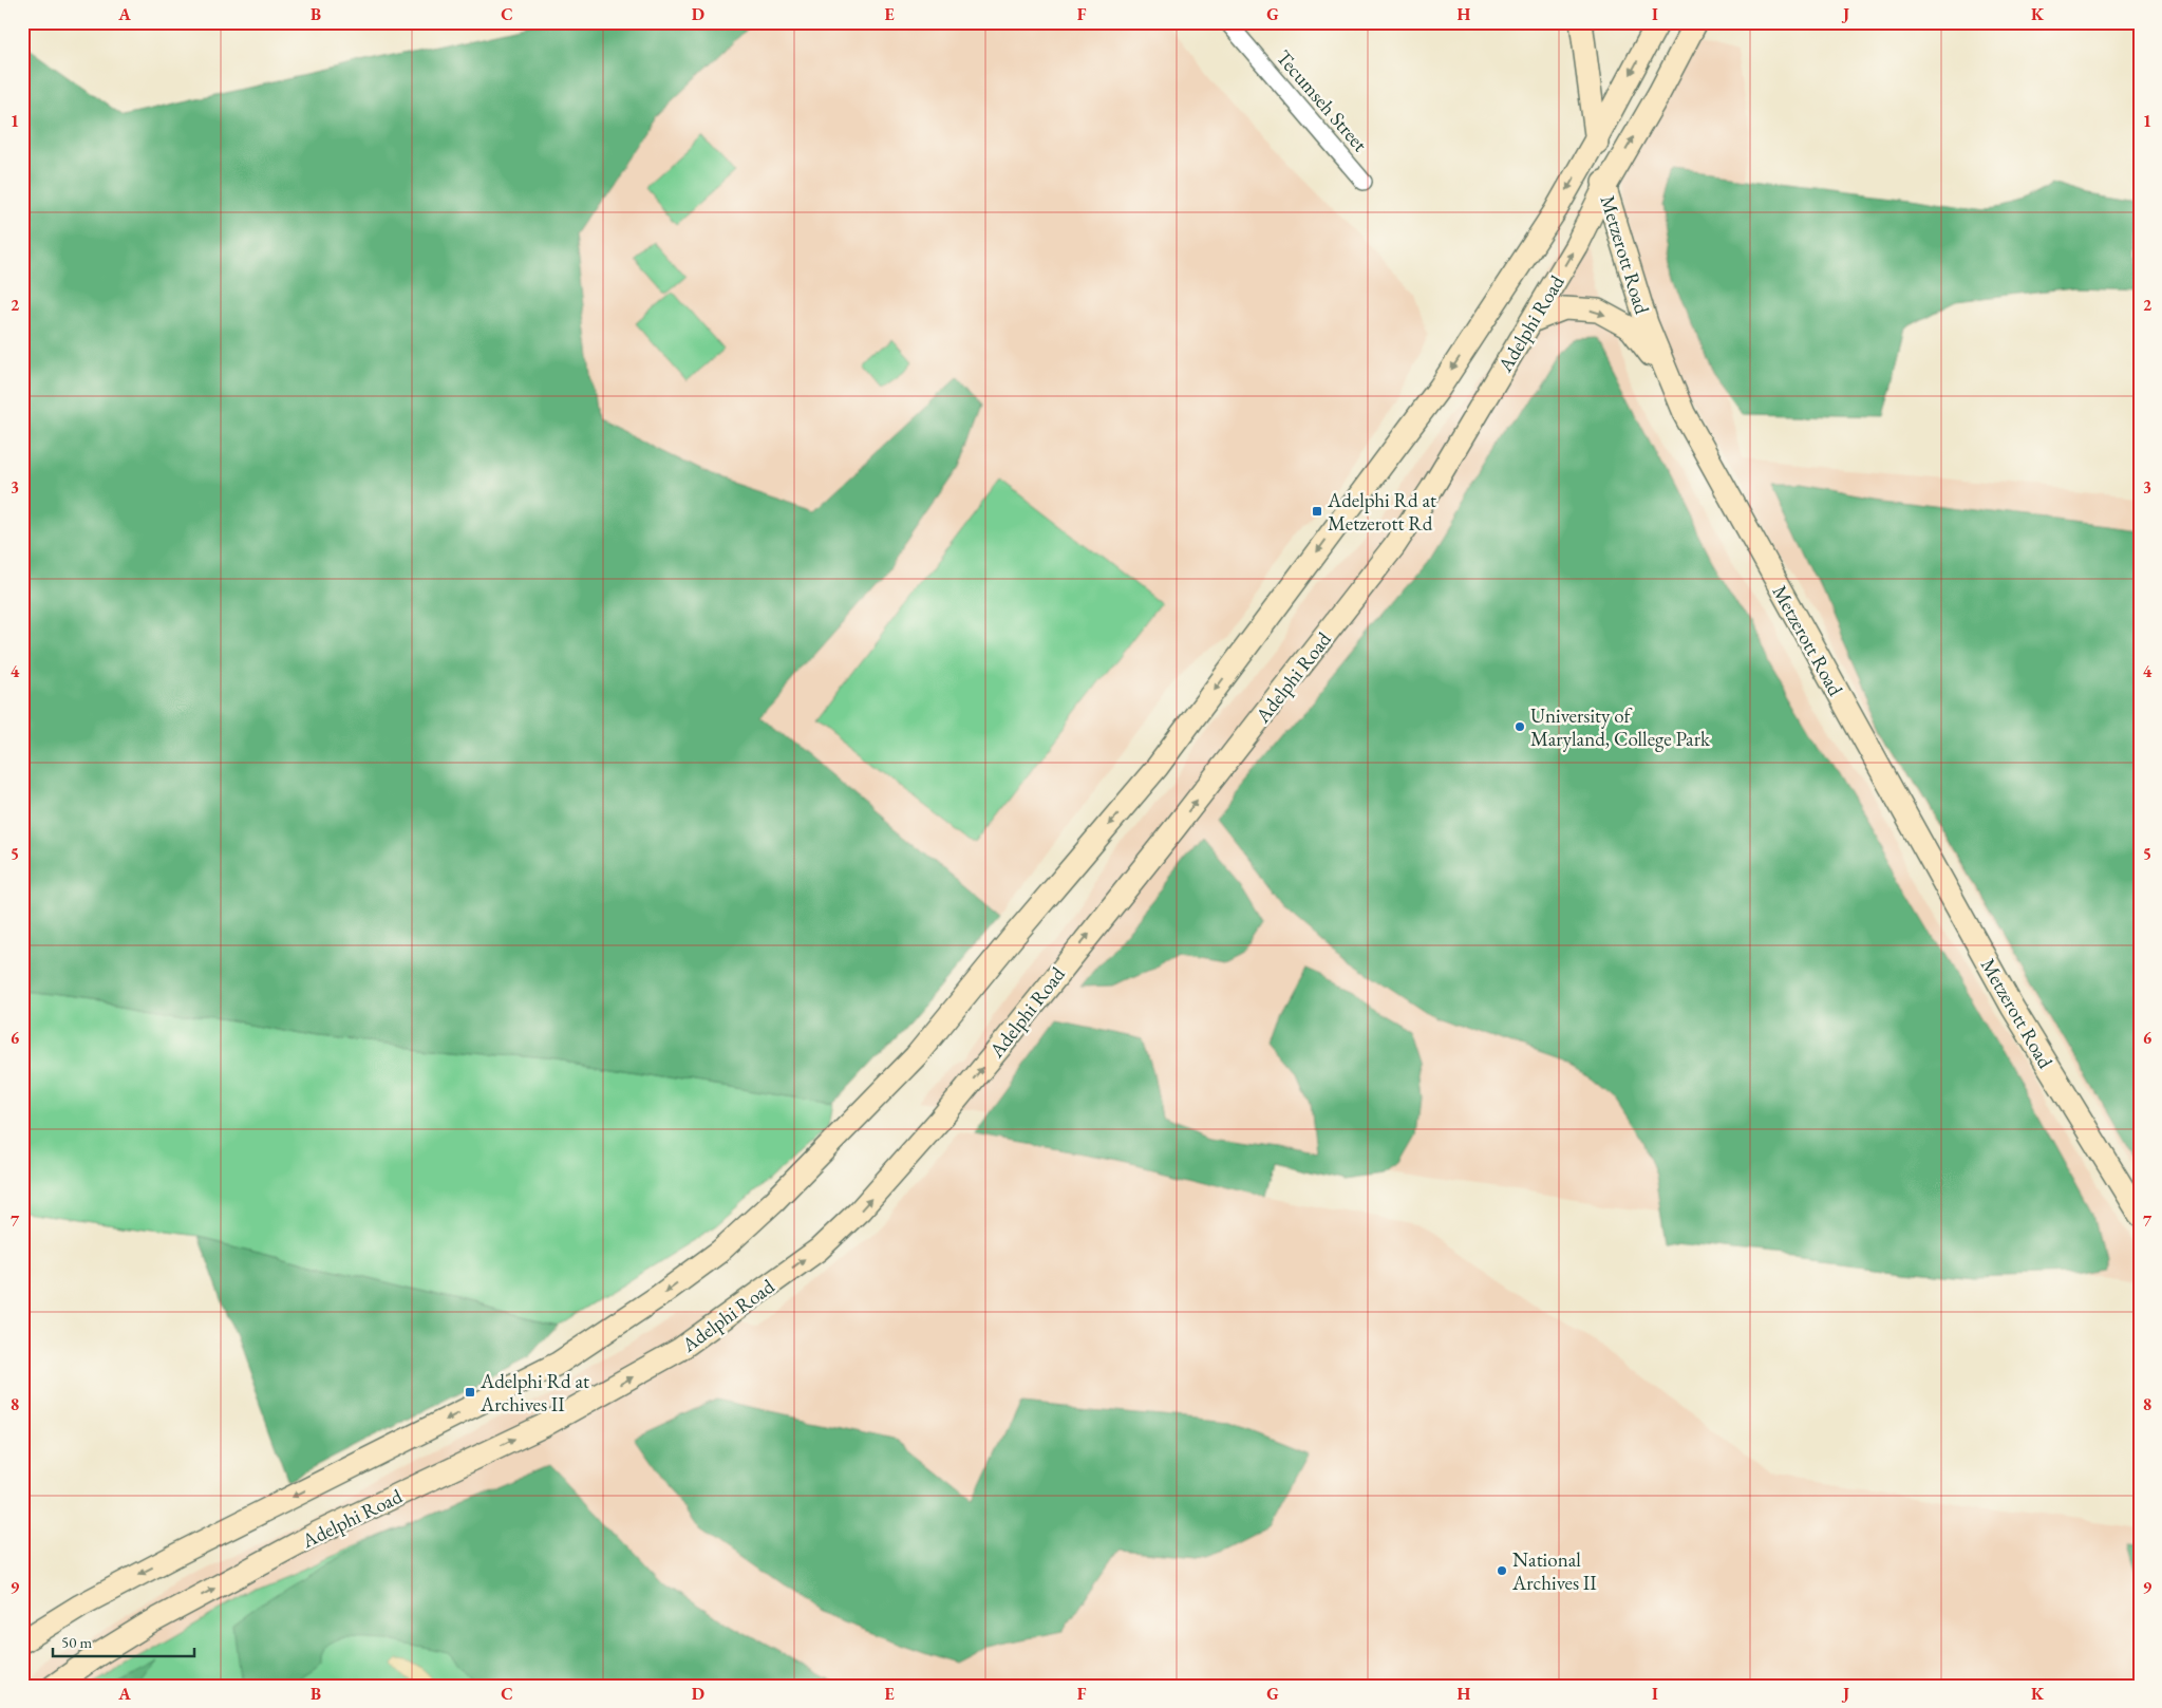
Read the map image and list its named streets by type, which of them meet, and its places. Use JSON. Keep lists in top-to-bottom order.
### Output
{
  "streets": {
    "main road": ["Metzerott Road", "Adelphi Road"],
    "street": ["Tecumseh Street"]
  },
  "crossings": [
    ["Metzerott Road", "Adelphi Road"]
  ],
  "places": {
    "transit": ["Adelphi Rd at Metzerott Rd", "Adelphi Rd at Archives II"],
    "other": ["University of Maryland, College Park", "National Archives II"]
  },
  "scale_bar": "50 m",
  "grid": {
    "columns": [
      "A",
      "B",
      "C",
      "D",
      "E",
      "F",
      "G",
      "H",
      "I",
      "J",
      "K"
    ],
    "rows": [
      "1",
      "2",
      "3",
      "4",
      "5",
      "6",
      "7",
      "8",
      "9"
    ]
  }
}
